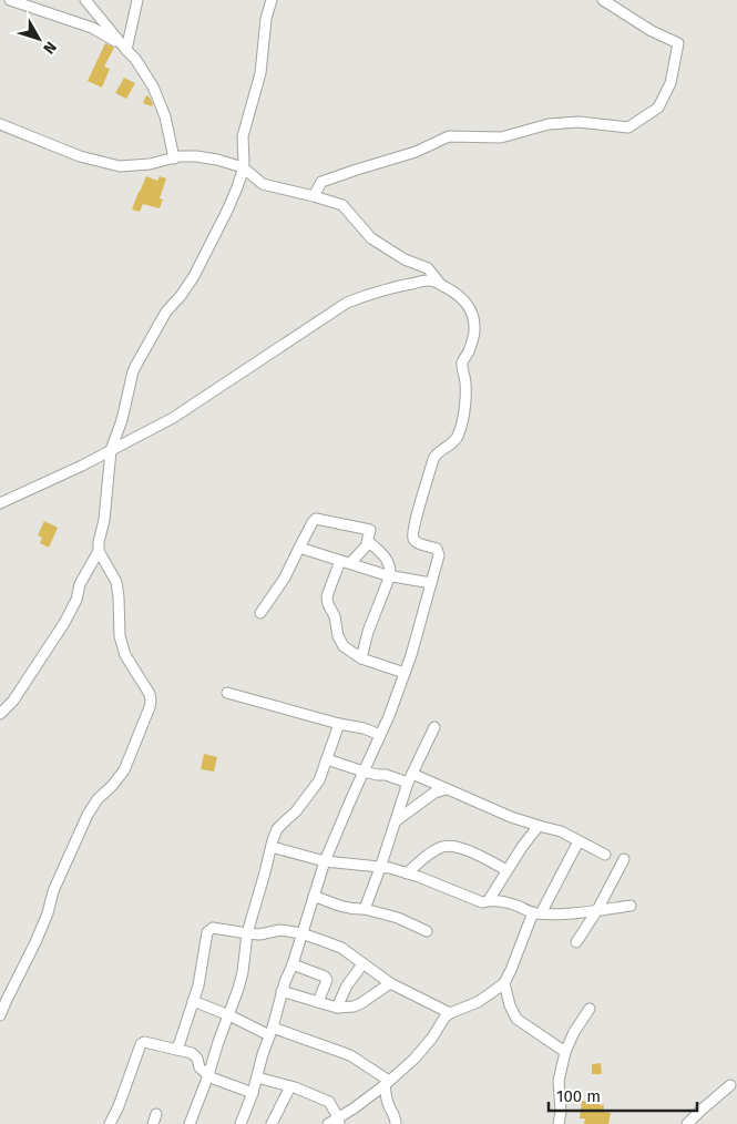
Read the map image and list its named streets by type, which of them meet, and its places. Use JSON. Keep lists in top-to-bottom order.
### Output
{
  "scale_bar": "100 m",
  "north": "bottom right"
}
